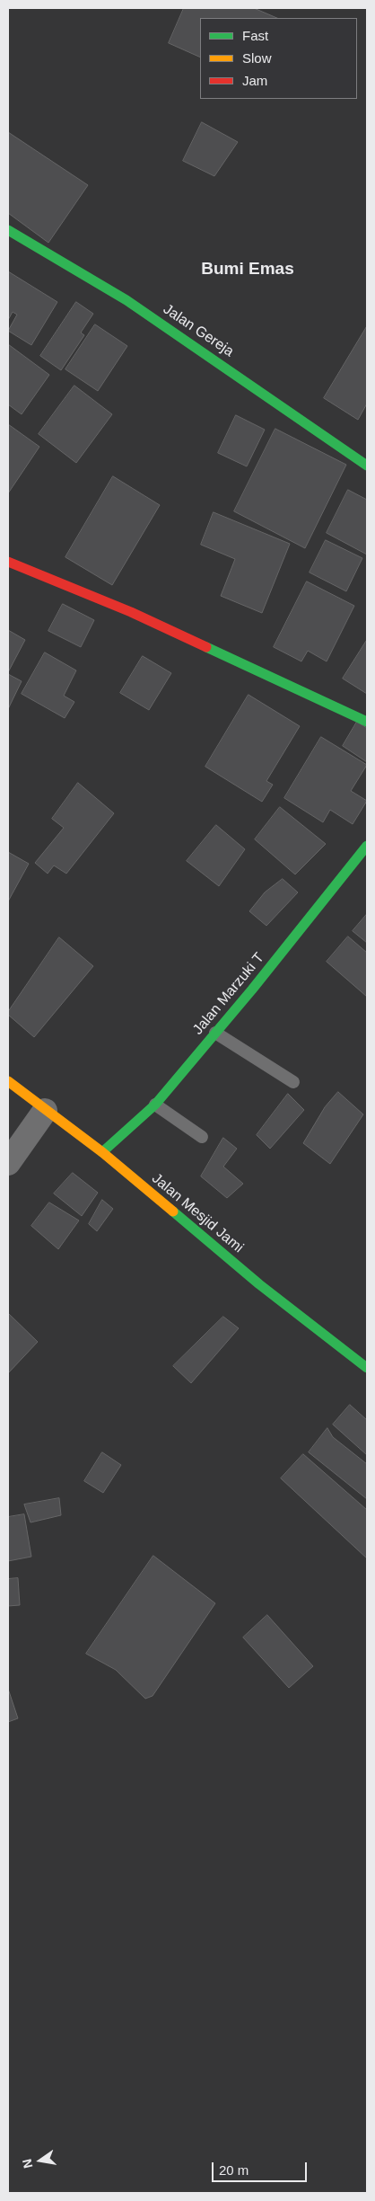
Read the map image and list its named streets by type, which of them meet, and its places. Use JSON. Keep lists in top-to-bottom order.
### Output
{
  "streets": {
    "street": ["Jalan Gereja", "Jalan Marzuki T", "Jalan Mesjid Jami"]
  },
  "crossings": [
    ["Jalan Marzuki T", "Jalan Mesjid Jami"]
  ],
  "districts": ["Bumi Emas"],
  "legend": ["Fast", "Slow", "Jam"],
  "scale_bar": "20 m",
  "north": "left"
}
